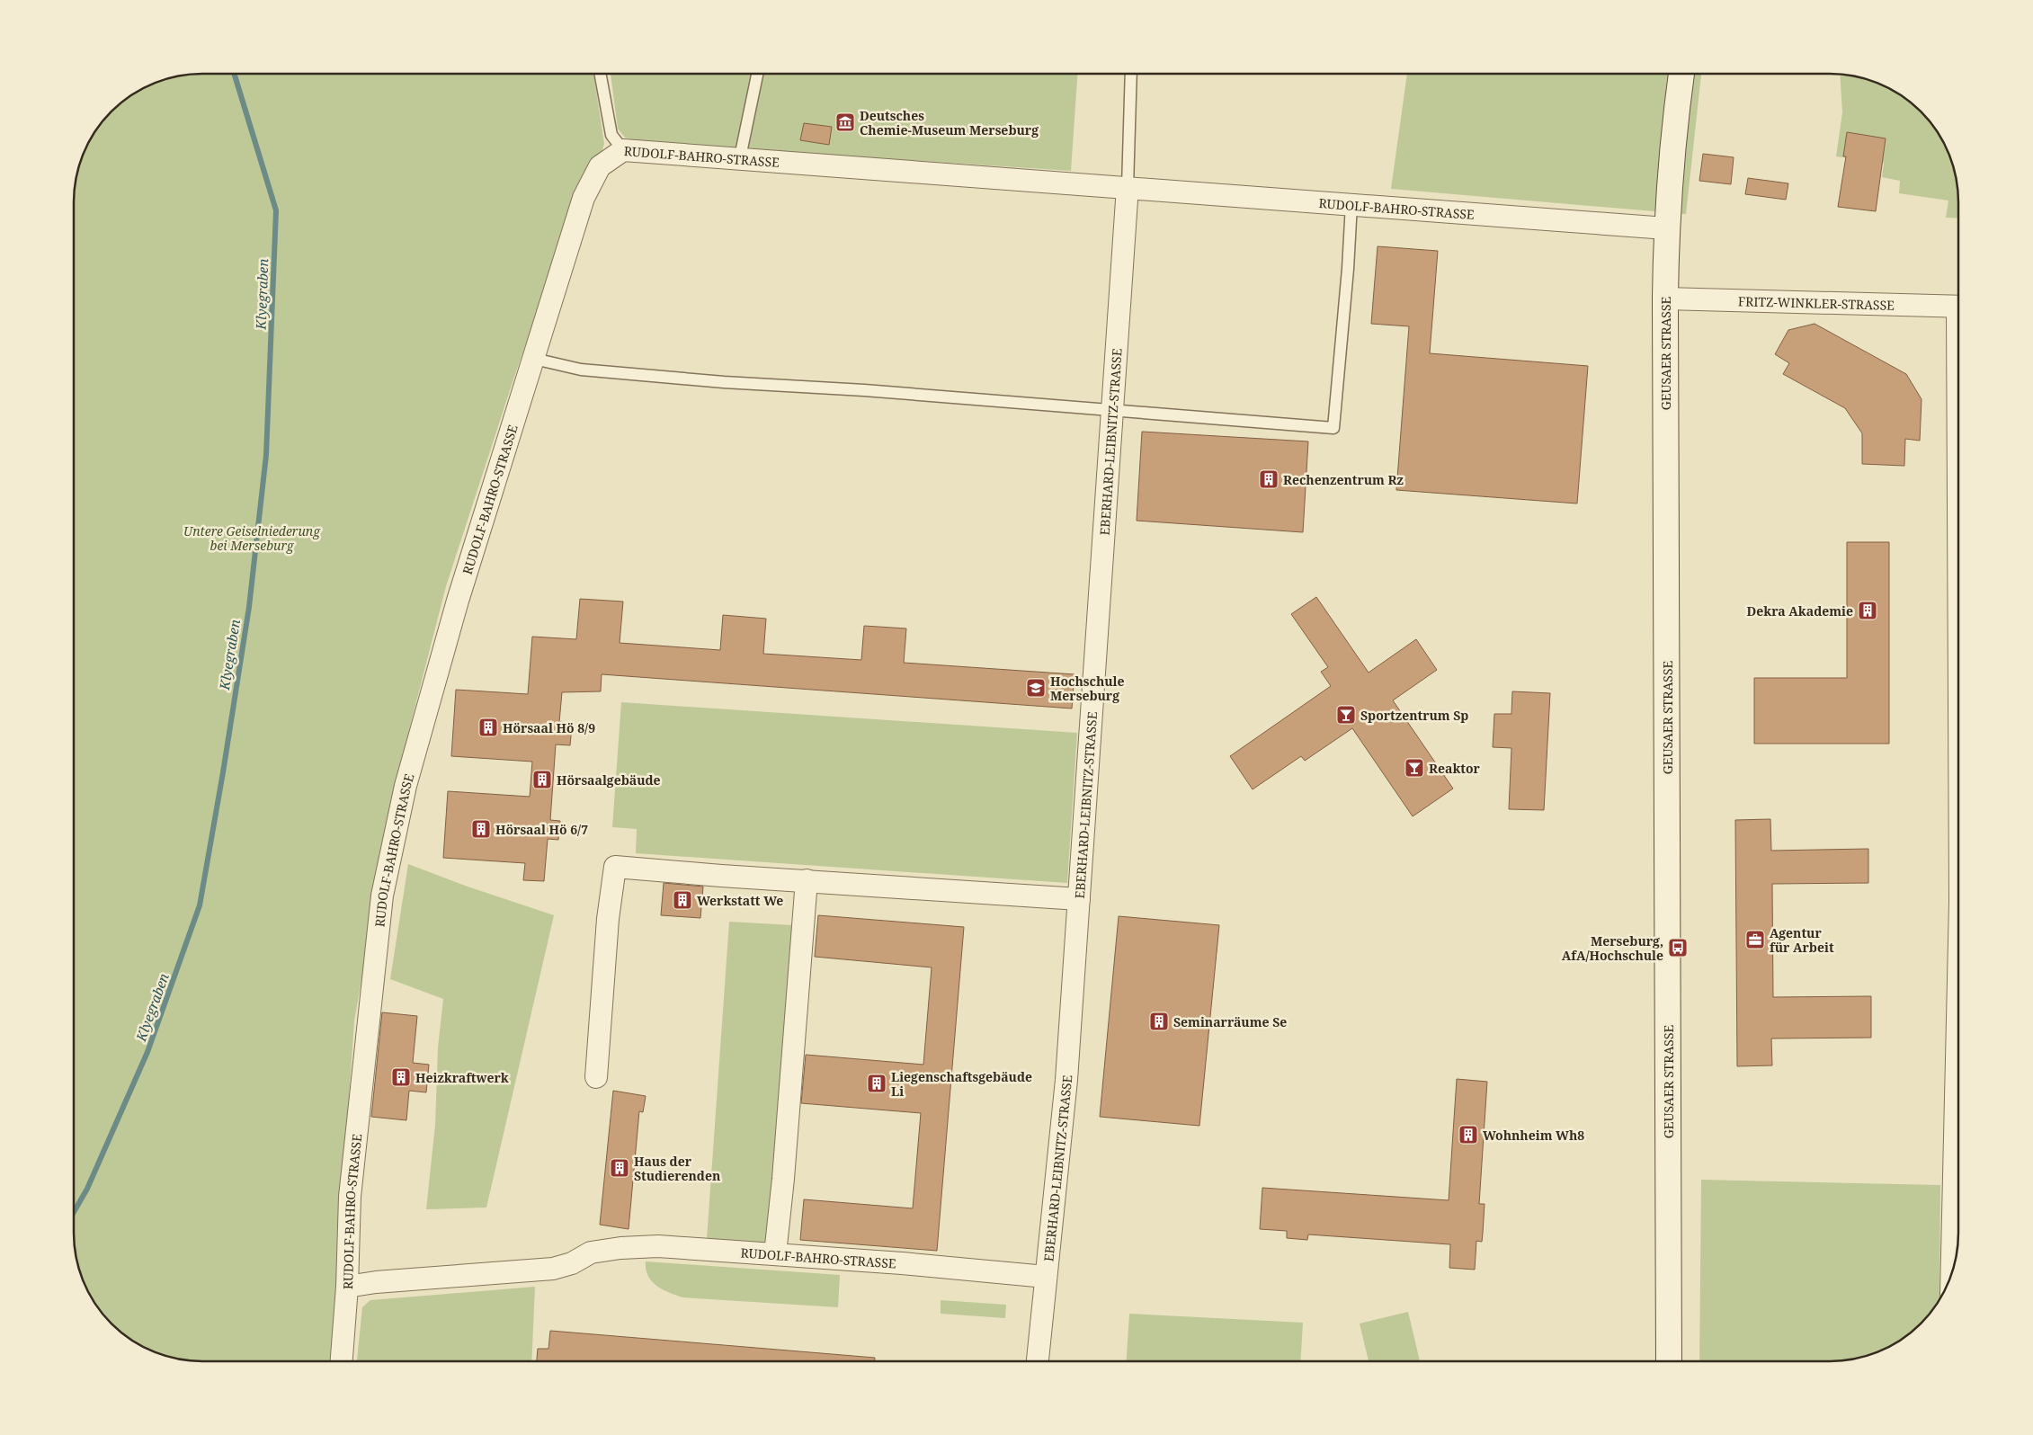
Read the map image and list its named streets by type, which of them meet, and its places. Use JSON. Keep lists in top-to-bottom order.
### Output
{
  "streets": {
    "street": [
      "RUDOLF-BAHRO-STRASSE",
      "FRITZ-WINKLER-STRASSE",
      "GEUSAER STRASSE",
      "EBERHARD-LEIBNITZ-STRASSE"
    ]
  },
  "crossings": [
    ["RUDOLF-BAHRO-STRASSE", "GEUSAER STRASSE"],
    ["RUDOLF-BAHRO-STRASSE", "EBERHARD-LEIBNITZ-STRASSE"],
    ["FRITZ-WINKLER-STRASSE", "GEUSAER STRASSE"]
  ],
  "water": ["Klyegraben"],
  "parks": ["Untere Geiselniederung bei Merseburg"],
  "places": {
    "museum": ["Deutsches Chemie-Museum Merseburg"],
    "building": [
      "Rechenzentrum Rz",
      "Dekra Akademie",
      "Hörsaal Hö 8/9",
      "Hörsaalgebäude",
      "Hörsaal Hö 6/7",
      "Werkstatt We",
      "Seminarräume Se",
      "Heizkraftwerk",
      "Liegenschaftsgebäude Li",
      "Wohnheim Wh8",
      "Haus der Studierenden"
    ],
    "school or university": ["Hochschule Merseburg"],
    "bar": ["Sportzentrum Sp", "Reaktor"],
    "office": ["Agentur für Arbeit"],
    "bus stop": ["Merseburg, AfA/Hochschule"]
  }
}
